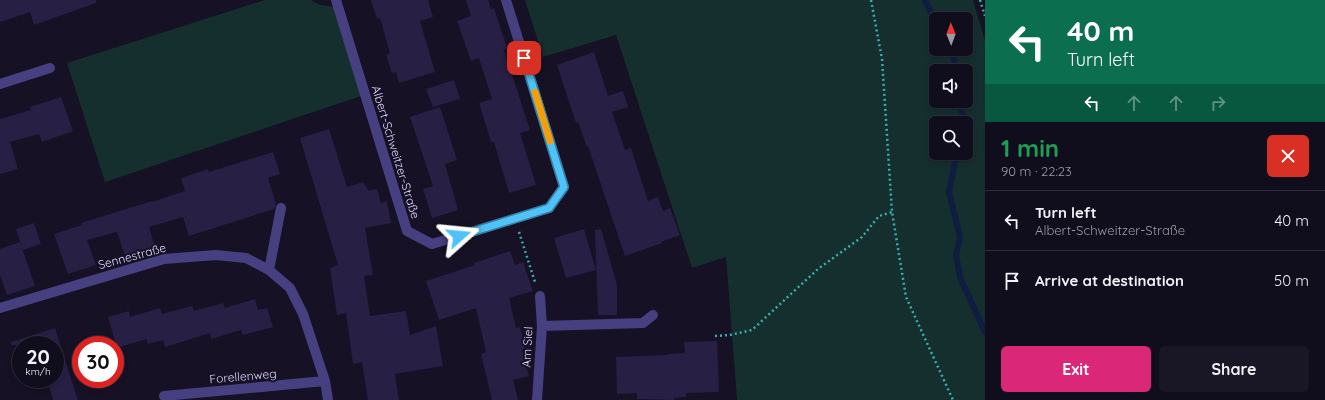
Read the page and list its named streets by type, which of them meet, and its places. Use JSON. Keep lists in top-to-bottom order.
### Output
{
  "streets": {
    "street": [
      "Albert-Schweitzer-Straße",
      "Sennestraße",
      "Am Siel",
      "Forellenweg"
    ]
  },
  "crossings": [
    ["Sennestraße", "Forellenweg"]
  ],
  "north": "top",
  "page": {
    "turn": ["40 m", "Turn left"],
    "heading": ["1 min", "90 m · 22:23"],
    "list": [
      {
        "name": "Turn left",
        "note": "Albert-Schweitzer-Straße",
        "value": "40 m"
      },
      {
        "name": "Arrive at destination",
        "value": "50 m"
      }
    ],
    "speed": "20 km/h",
    "limit": "30",
    "buttons": ["Exit", "Share"]
  }
}
